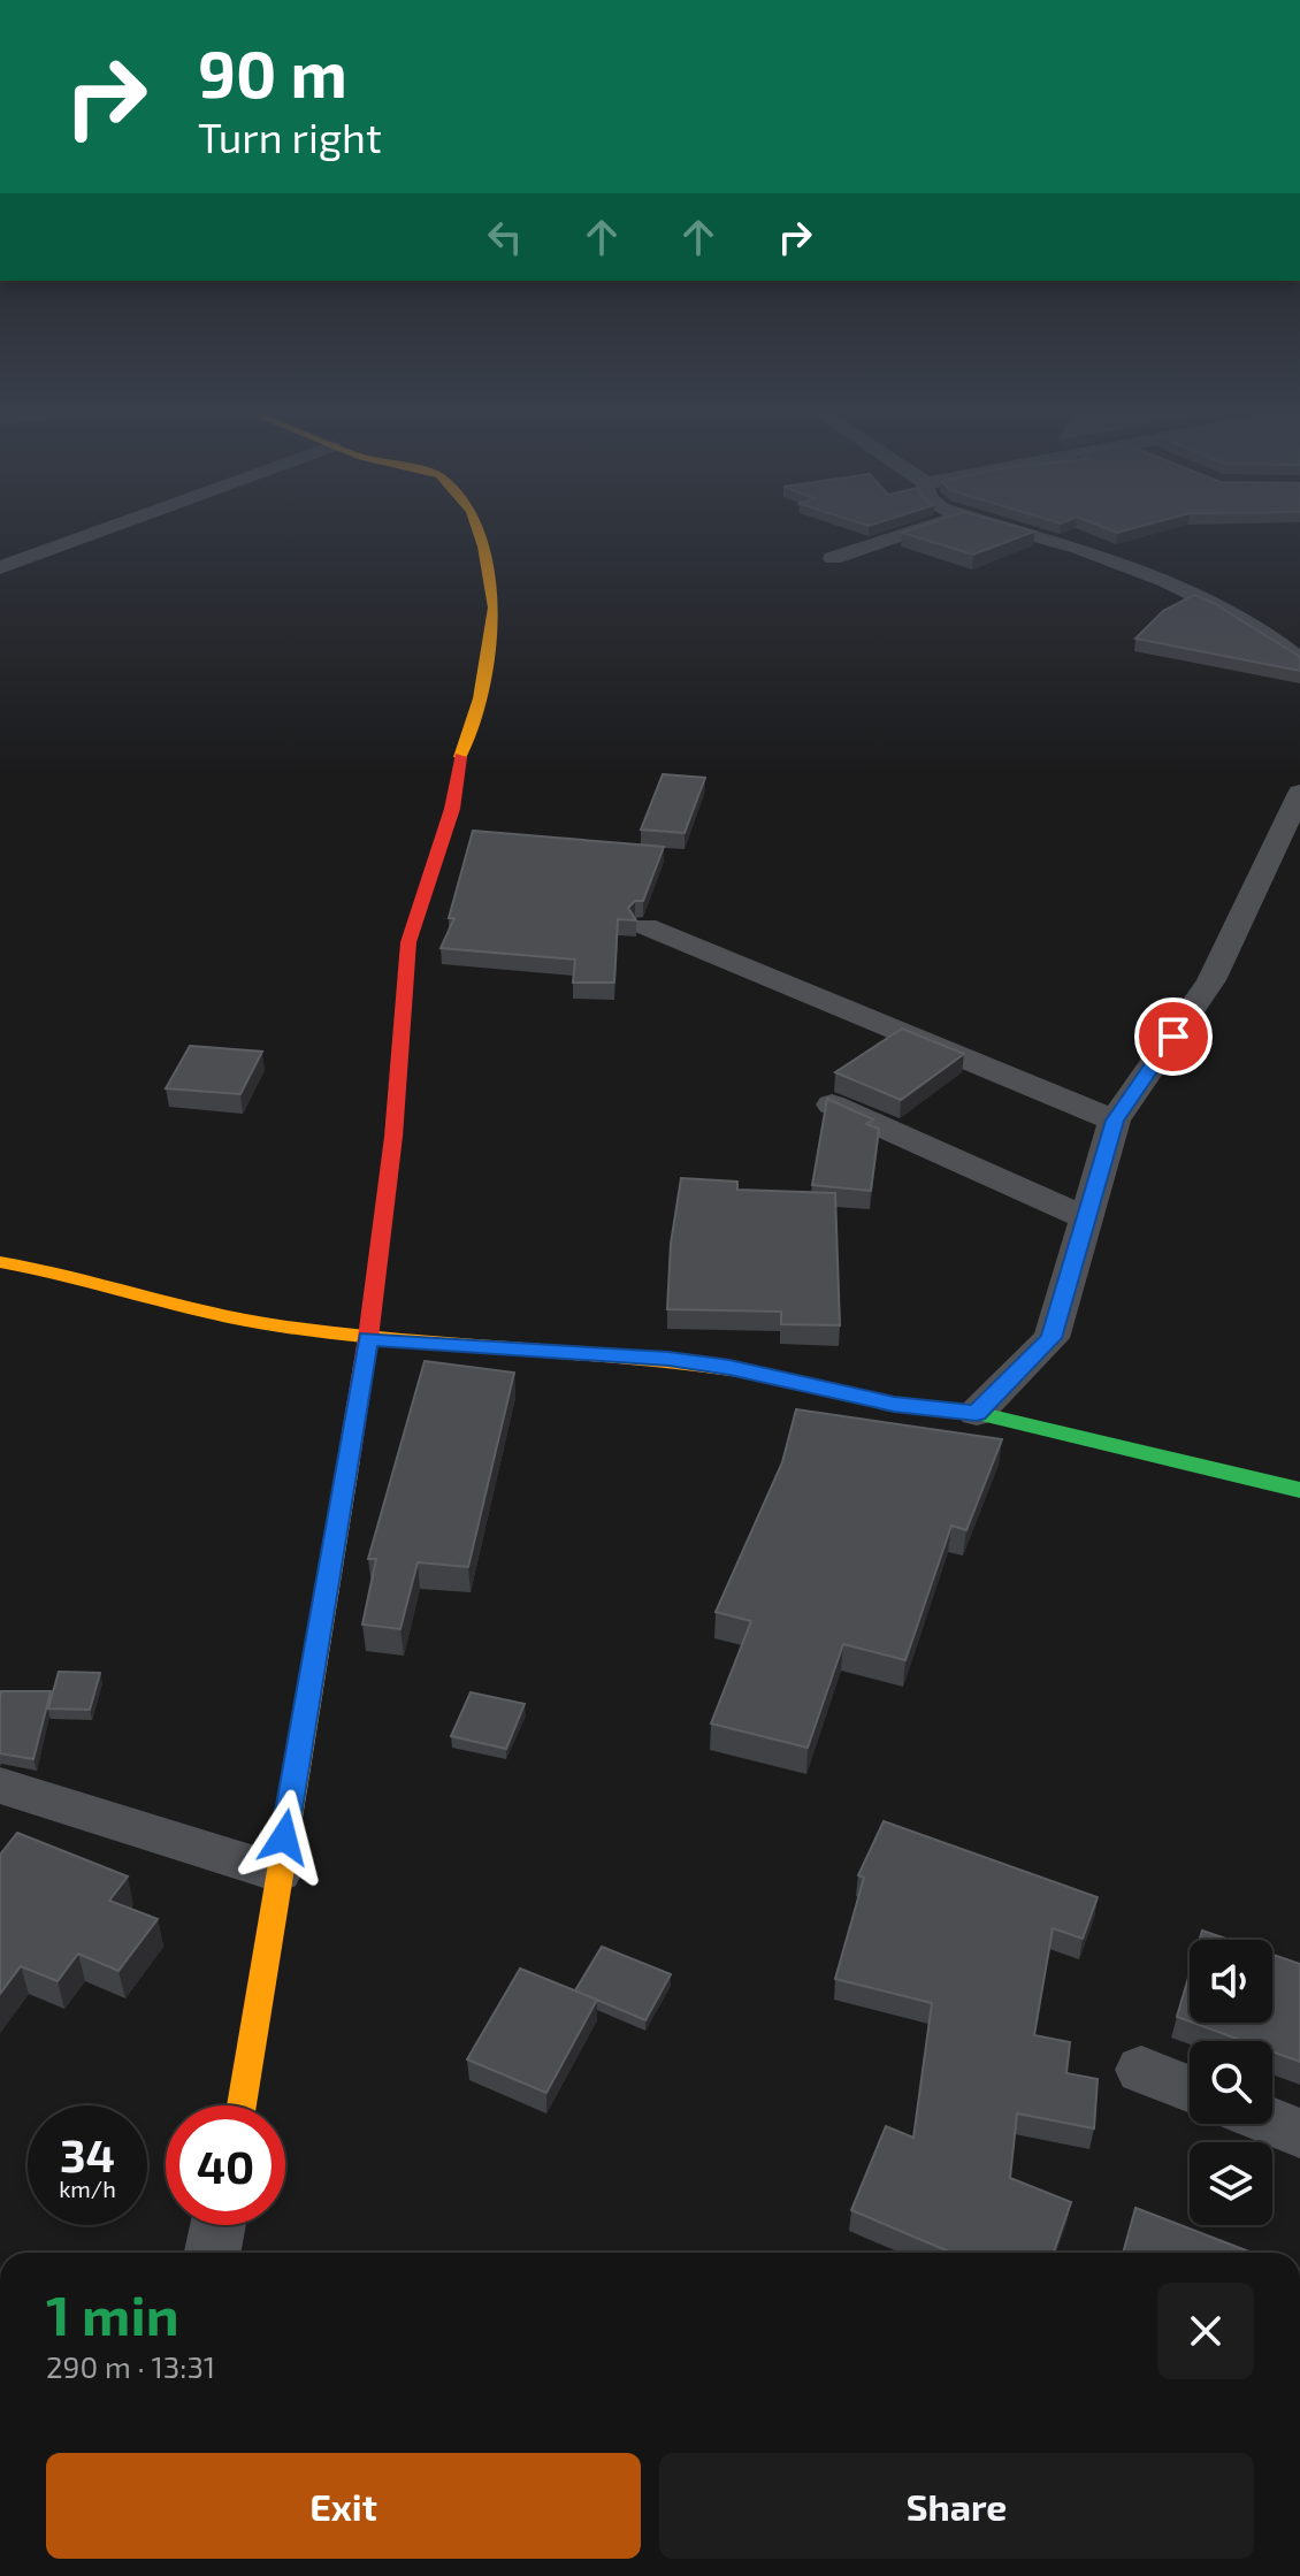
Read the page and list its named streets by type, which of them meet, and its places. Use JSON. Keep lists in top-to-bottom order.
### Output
{
  "page": {
    "turn": ["90 m", "Turn right"],
    "speed": "34 km/h",
    "limit": "40",
    "heading": ["1 min", "290 m · 13:31"],
    "buttons": ["Exit", "Share"]
  }
}
